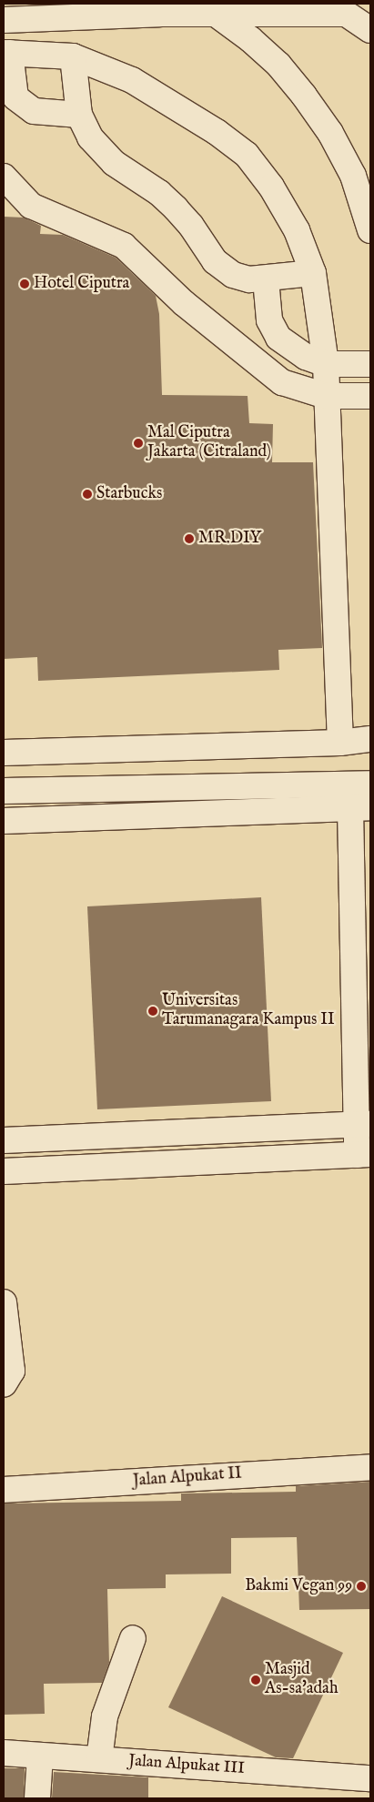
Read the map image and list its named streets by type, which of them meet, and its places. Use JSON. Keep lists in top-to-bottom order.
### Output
{
  "streets": {
    "street": ["Jalan Alpukat II", "Jalan Alpukat III"]
  },
  "places": [
    "Hotel Ciputra",
    "Mal Ciputra Jakarta (Citraland)",
    "Starbucks",
    "MR.DIY",
    "Universitas Tarumanagara Kampus II",
    "Bakmi Vegan 99",
    "Masjid As-sa'adah"
  ]
}
